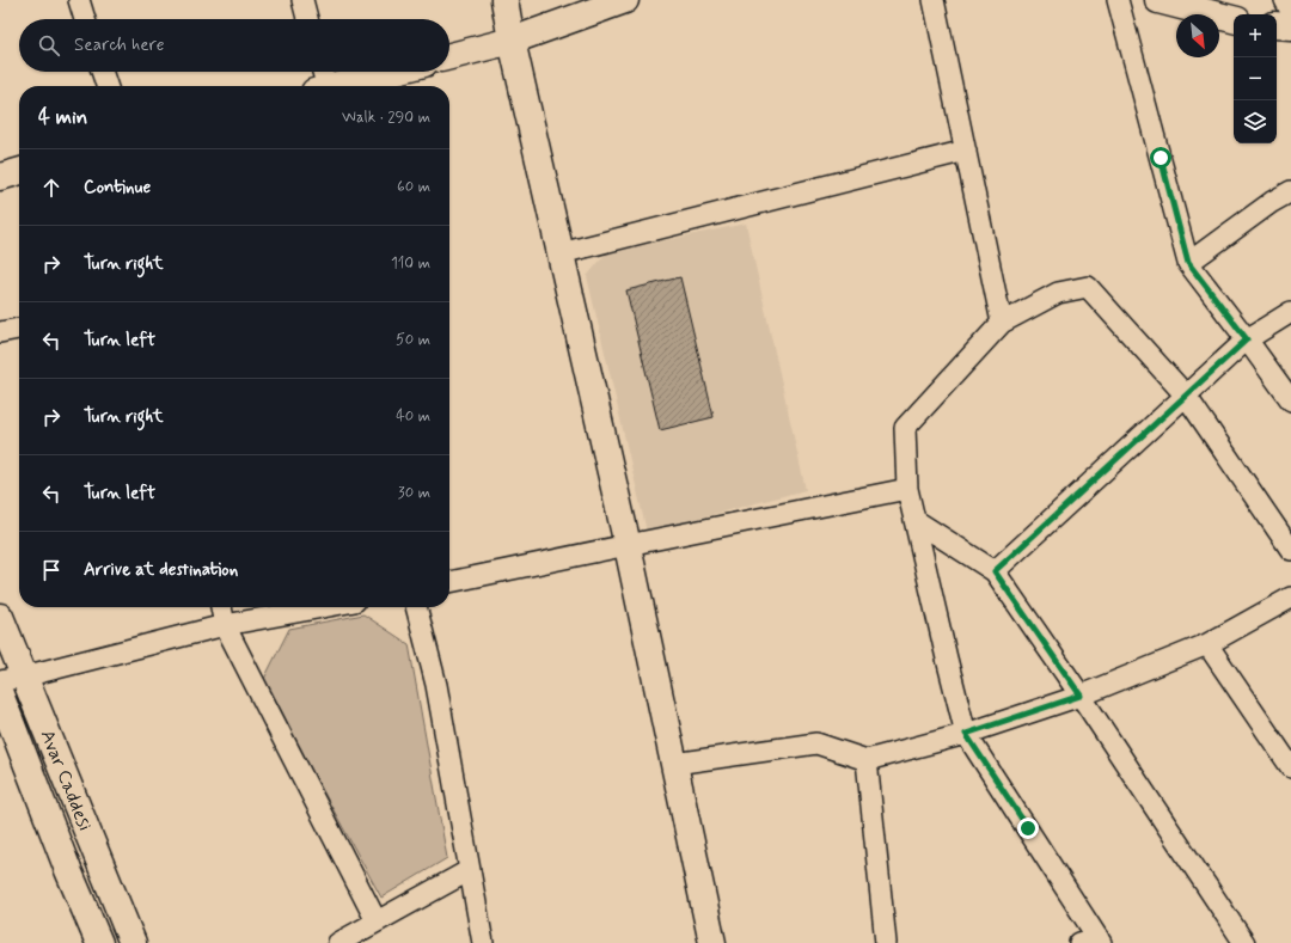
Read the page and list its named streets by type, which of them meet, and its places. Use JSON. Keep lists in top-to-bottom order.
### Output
{
  "streets": {
    "street": ["Avar Caddesi"]
  },
  "north": "bottom right",
  "page": {
    "map_buttons": ["+", "−"],
    "search": "Search here",
    "heading": ["4 min", "Walk · 290 m"],
    "list": [
      ["Continue", "60 m"],
      ["Turn right", "110 m"],
      ["Turn left", "50 m"],
      ["Turn right", "40 m"],
      ["Turn left", "30 m"],
      "Arrive at destination"
    ]
  }
}
